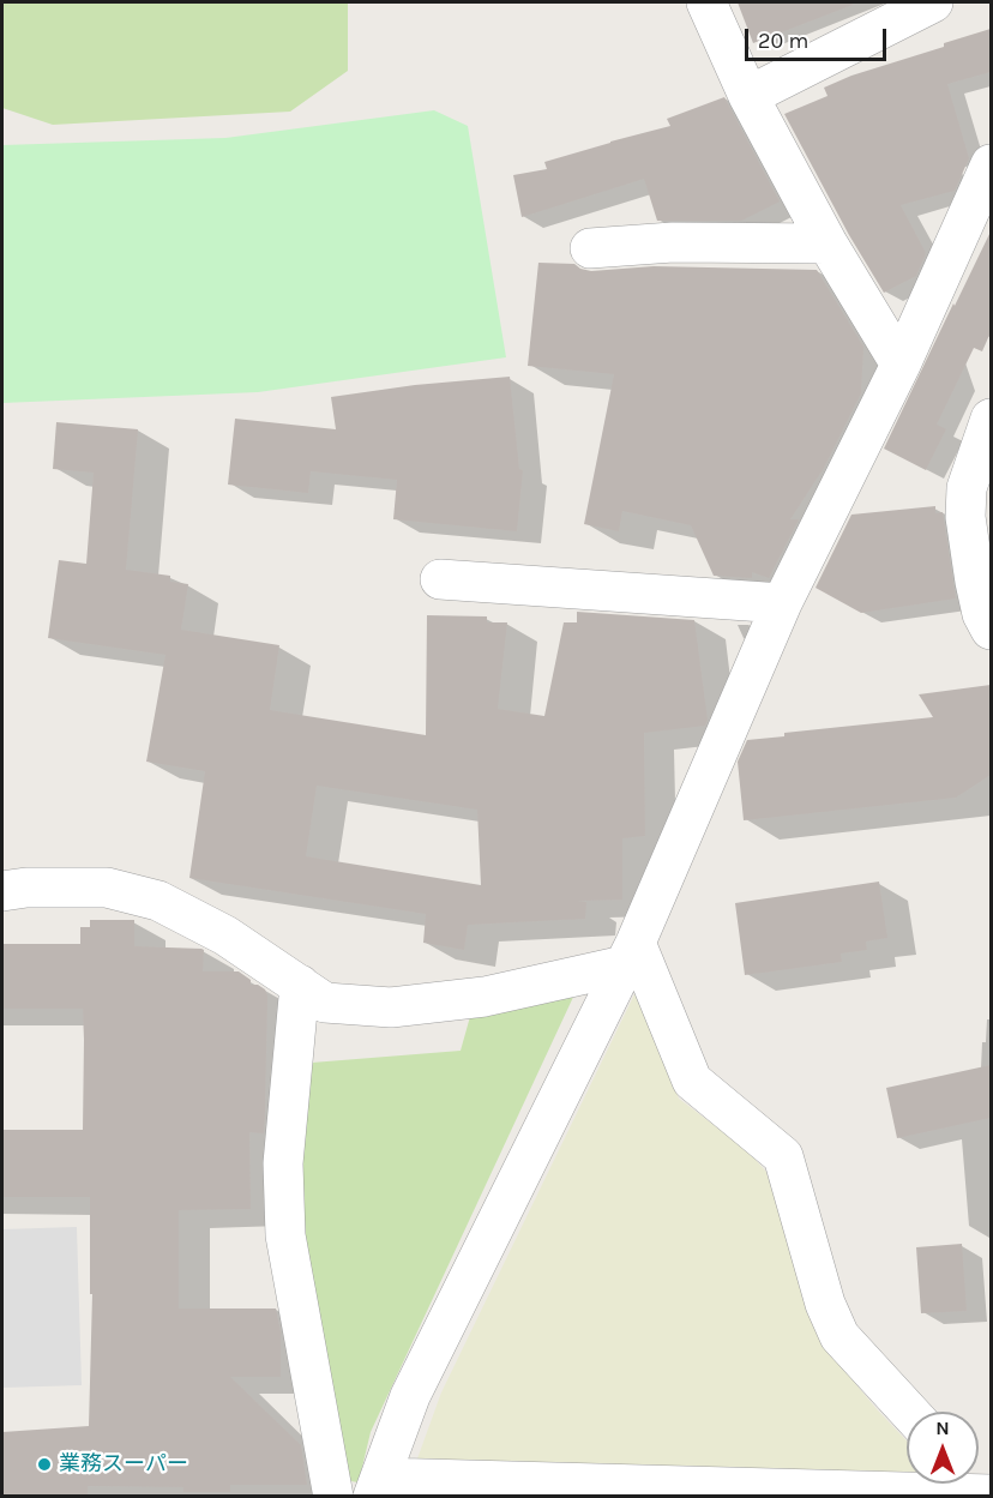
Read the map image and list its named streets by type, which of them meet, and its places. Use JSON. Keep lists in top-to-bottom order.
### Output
{
  "places": ["業務スーパー"],
  "scale_bar": "20 m",
  "north": "top"
}
